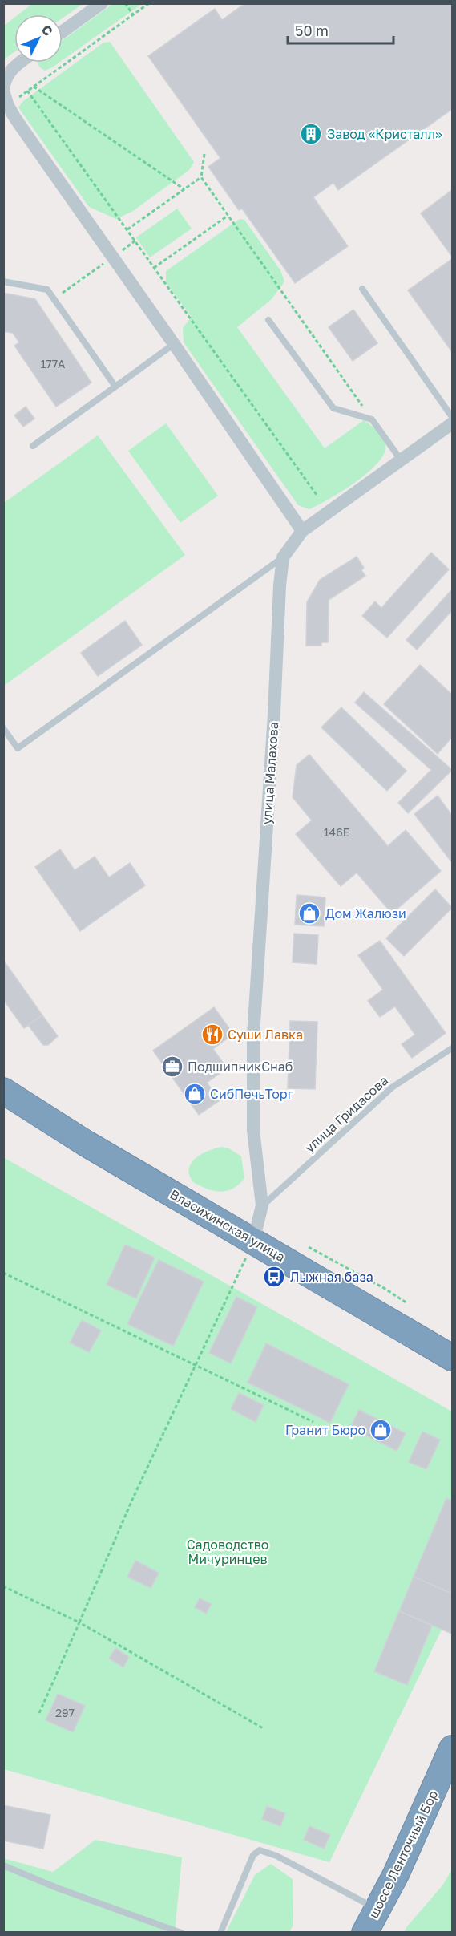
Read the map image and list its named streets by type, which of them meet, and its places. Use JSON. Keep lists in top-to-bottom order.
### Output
{
  "streets": {
    "highway": ["Власихинская улица", "шоссе Ленточный Бор"],
    "street": ["улица Малахова"],
    "lane": ["улица Гридасова"]
  },
  "crossings": [
    ["улица Малахова", "улица Гридасова"]
  ],
  "parks": ["Садоводство Мичуринцев"],
  "places": {
    "building": ["Завод «Кристалл»"],
    "shop": ["Дом Жалюзи", "СибПечьТорг", "Гранит Бюро"],
    "restaurant": ["Суши Лавка"],
    "office": ["ПодшипникСнаб"],
    "bus stop": ["Лыжная база"]
  },
  "house_numbers": ["177А", "146Е", "297"],
  "scale_bar": "50 m",
  "north": "top right"
}
